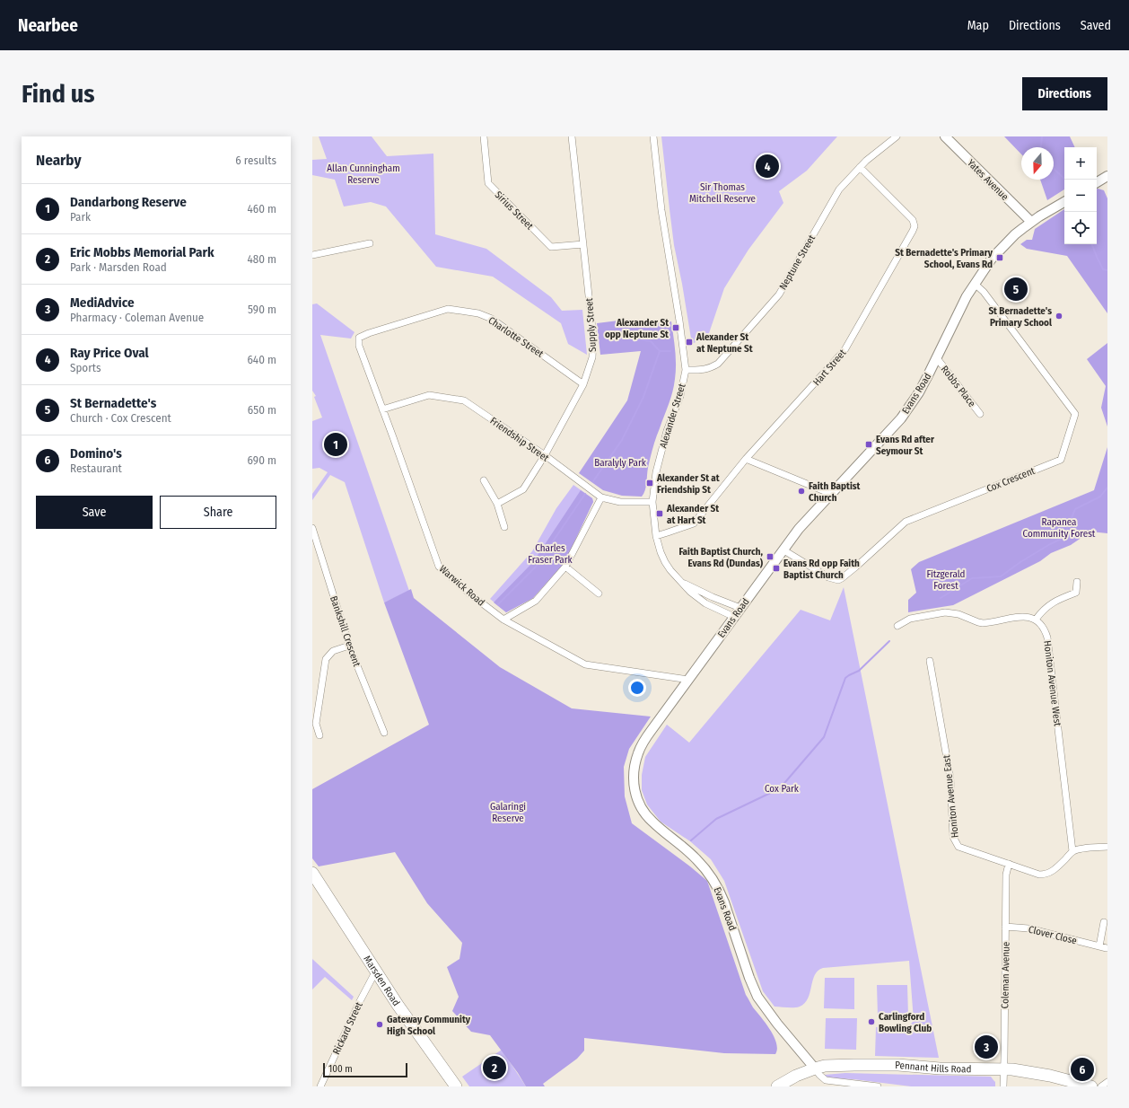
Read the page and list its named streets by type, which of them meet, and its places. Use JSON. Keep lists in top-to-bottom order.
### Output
{
  "streets": {
    "highway": ["Marsden Road", "Pennant Hills Road"],
    "street": [
      "Yates Avenue",
      "Sirius Street",
      "Neptune Street",
      "Supply Street",
      "Charlotte Street",
      "Hart Street",
      "Robbs Place",
      "Evans Road",
      "Alexander Street",
      "Friendship Street",
      "Cox Crescent",
      "Warwick Road",
      "Bankshill Crescent",
      "Honiton Avenue West",
      "Honiton Avenue East",
      "Clover Close",
      "Coleman Avenue",
      "Rickard Street"
    ]
  },
  "crossings": [
    ["Yates Avenue", "Evans Road"],
    ["Sirius Street", "Supply Street"],
    ["Neptune Street", "Hart Street"],
    ["Neptune Street", "Alexander Street"],
    ["Supply Street", "Charlotte Street"],
    ["Supply Street", "Friendship Street"],
    ["Charlotte Street", "Warwick Road"],
    ["Hart Street", "Alexander Street"],
    ["Robbs Place", "Evans Road"],
    ["Evans Road", "Alexander Street"],
    ["Evans Road", "Cox Crescent"],
    ["Evans Road", "Warwick Road"],
    ["Evans Road", "Pennant Hills Road"],
    ["Alexander Street", "Friendship Street"],
    ["Friendship Street", "Warwick Road"],
    ["Honiton Avenue West", "Honiton Avenue East"],
    ["Honiton Avenue East", "Coleman Avenue"],
    ["Clover Close", "Coleman Avenue"],
    ["Coleman Avenue", "Pennant Hills Road"],
    ["Marsden Road", "Rickard Street"]
  ],
  "parks": [
    "Allan Cunningham Reserve",
    "Sir Thomas Mitchell Reserve",
    "Baralyly Park",
    "Rapanea Community Forest",
    "Charles Fraser Park",
    "Fitzgerald Forest",
    "Cox Park",
    "Galaringi Reserve"
  ],
  "places": {
    "transit": [
      "St Bernadette's Primary School, Evans Rd",
      "Alexander St opp Neptune St",
      "Alexander St at Neptune St",
      "Evans Rd after Seymour St",
      "Alexander St at Friendship St",
      "Alexander St at Hart St",
      "Faith Baptist Church, Evans Rd (Dundas)",
      "Evans Rd opp Faith Baptist Church"
    ],
    "other": [
      "St Bernadette's Primary School",
      "Faith Baptist Church",
      "Carlingford Bowling Club",
      "Gateway Community High School"
    ]
  },
  "scale_bar": "100 m",
  "north": "bottom",
  "page": {
    "header": "Nearbee",
    "nav": ["Map", "Directions", "Saved"],
    "buttons": [
      "Directions",
      ["Save", "Share"]
    ],
    "title": "Find us",
    "heading": ["Nearby", "6 results"],
    "map_buttons": ["+", "−"],
    "pins": [
      "4",
      "5",
      "1",
      "3",
      "2",
      "6"
    ],
    "list": [
      {
        "mark": "1",
        "name": "Dandarbong Reserve",
        "note": "Park",
        "value": "460 m"
      },
      {
        "mark": "2",
        "name": "Eric Mobbs Memorial Park",
        "note": "Park · Marsden Road",
        "value": "480 m"
      },
      {
        "mark": "3",
        "name": "MediAdvice",
        "note": "Pharmacy · Coleman Avenue",
        "value": "590 m"
      },
      {
        "mark": "4",
        "name": "Ray Price Oval",
        "note": "Sports",
        "value": "640 m"
      },
      {
        "mark": "5",
        "name": "St Bernadette's",
        "note": "Church · Cox Crescent",
        "value": "650 m"
      },
      {
        "mark": "6",
        "name": "Domino's",
        "note": "Restaurant",
        "value": "690 m"
      }
    ],
    "scale": "100 m"
  }
}
